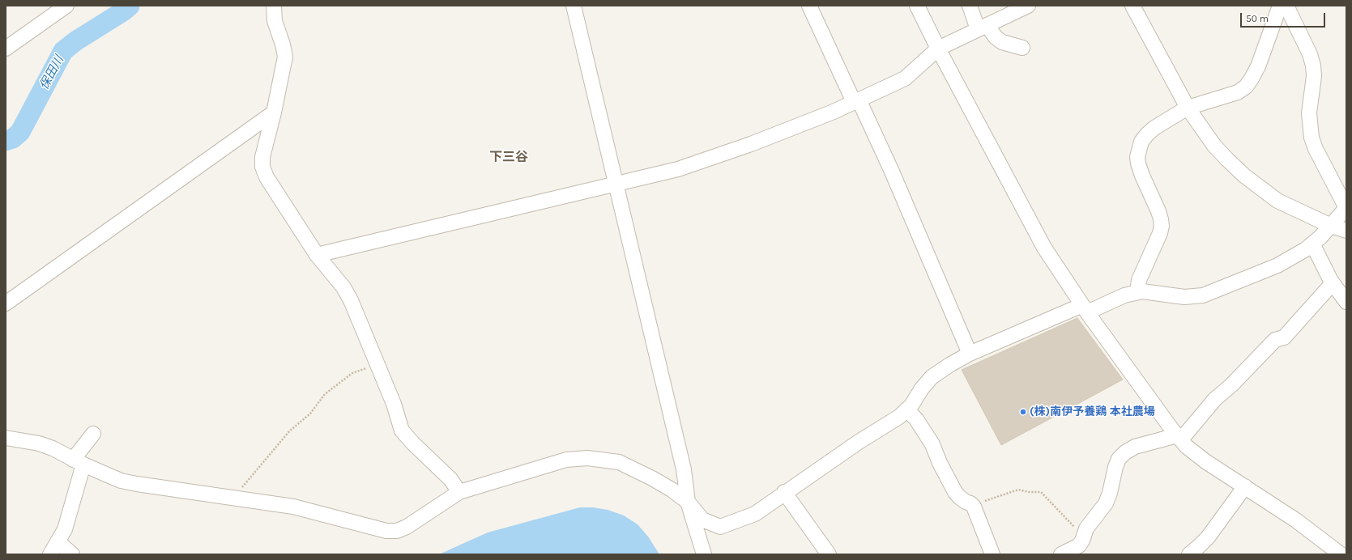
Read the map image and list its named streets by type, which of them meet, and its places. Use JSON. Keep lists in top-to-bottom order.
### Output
{
  "districts": ["下三谷"],
  "water": ["保田川"],
  "places": ["(株)南伊予養鶏 本社農場"],
  "scale_bar": "50 m"
}
